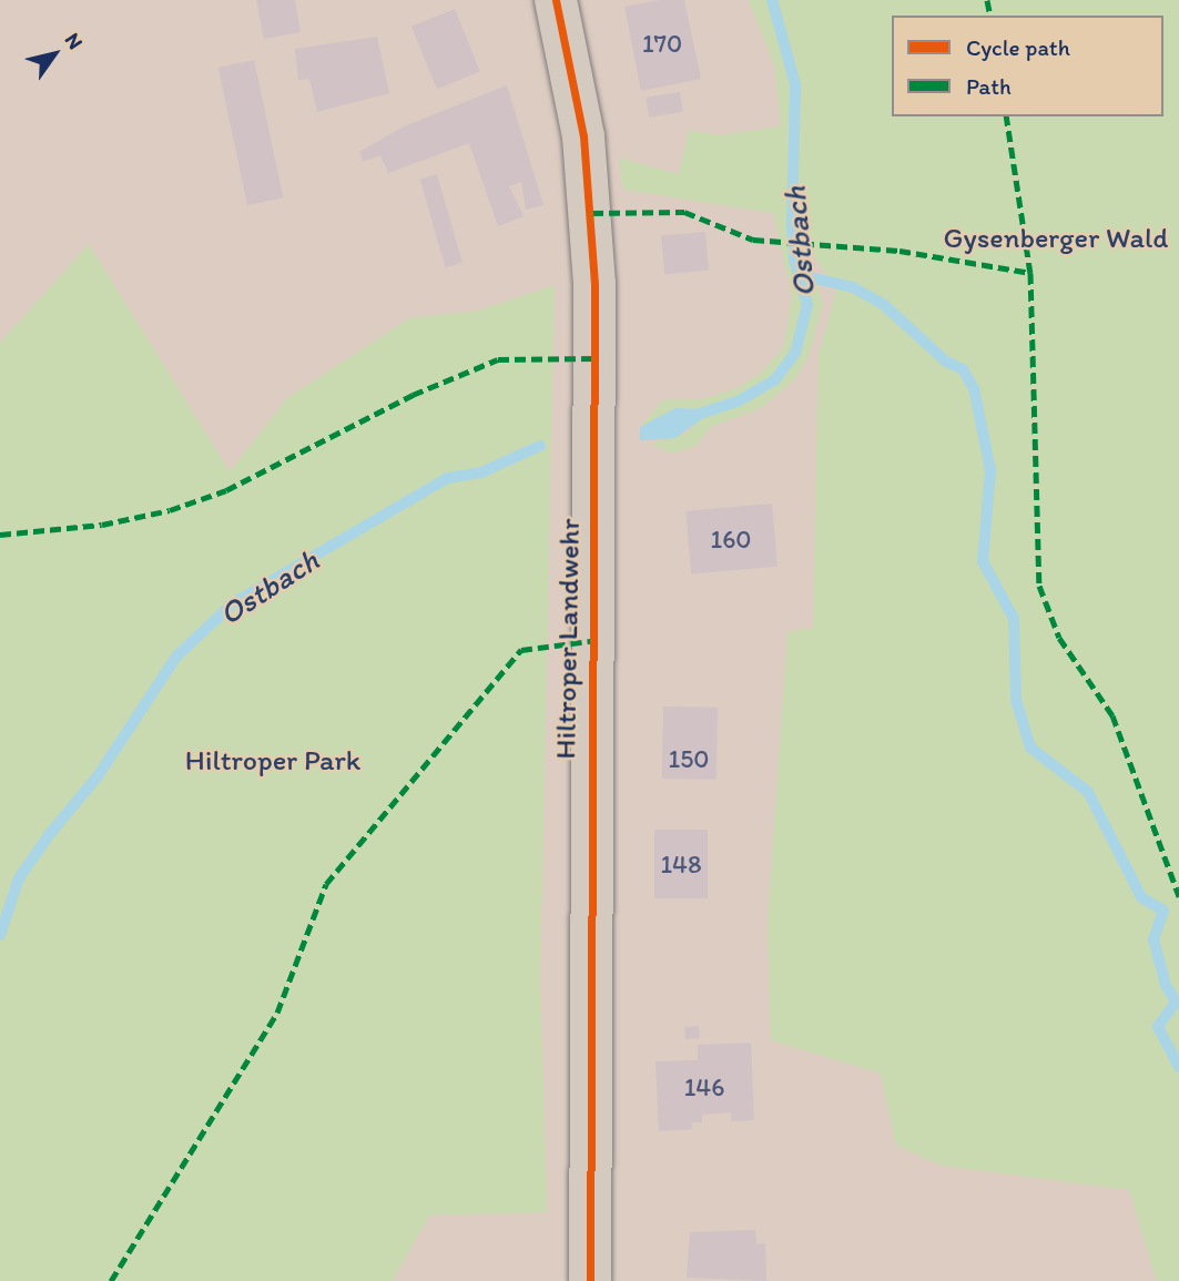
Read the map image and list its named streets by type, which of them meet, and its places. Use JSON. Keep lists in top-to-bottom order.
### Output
{
  "streets": {
    "street": ["Hiltroper Landwehr"]
  },
  "water": ["Ostbach"],
  "parks": ["Gysenberger Wald", "Hiltroper Park"],
  "house_numbers": [
    "170",
    "160",
    "150",
    "148",
    "146"
  ],
  "legend": ["Cycle path", "Path"],
  "north": "top right"
}
